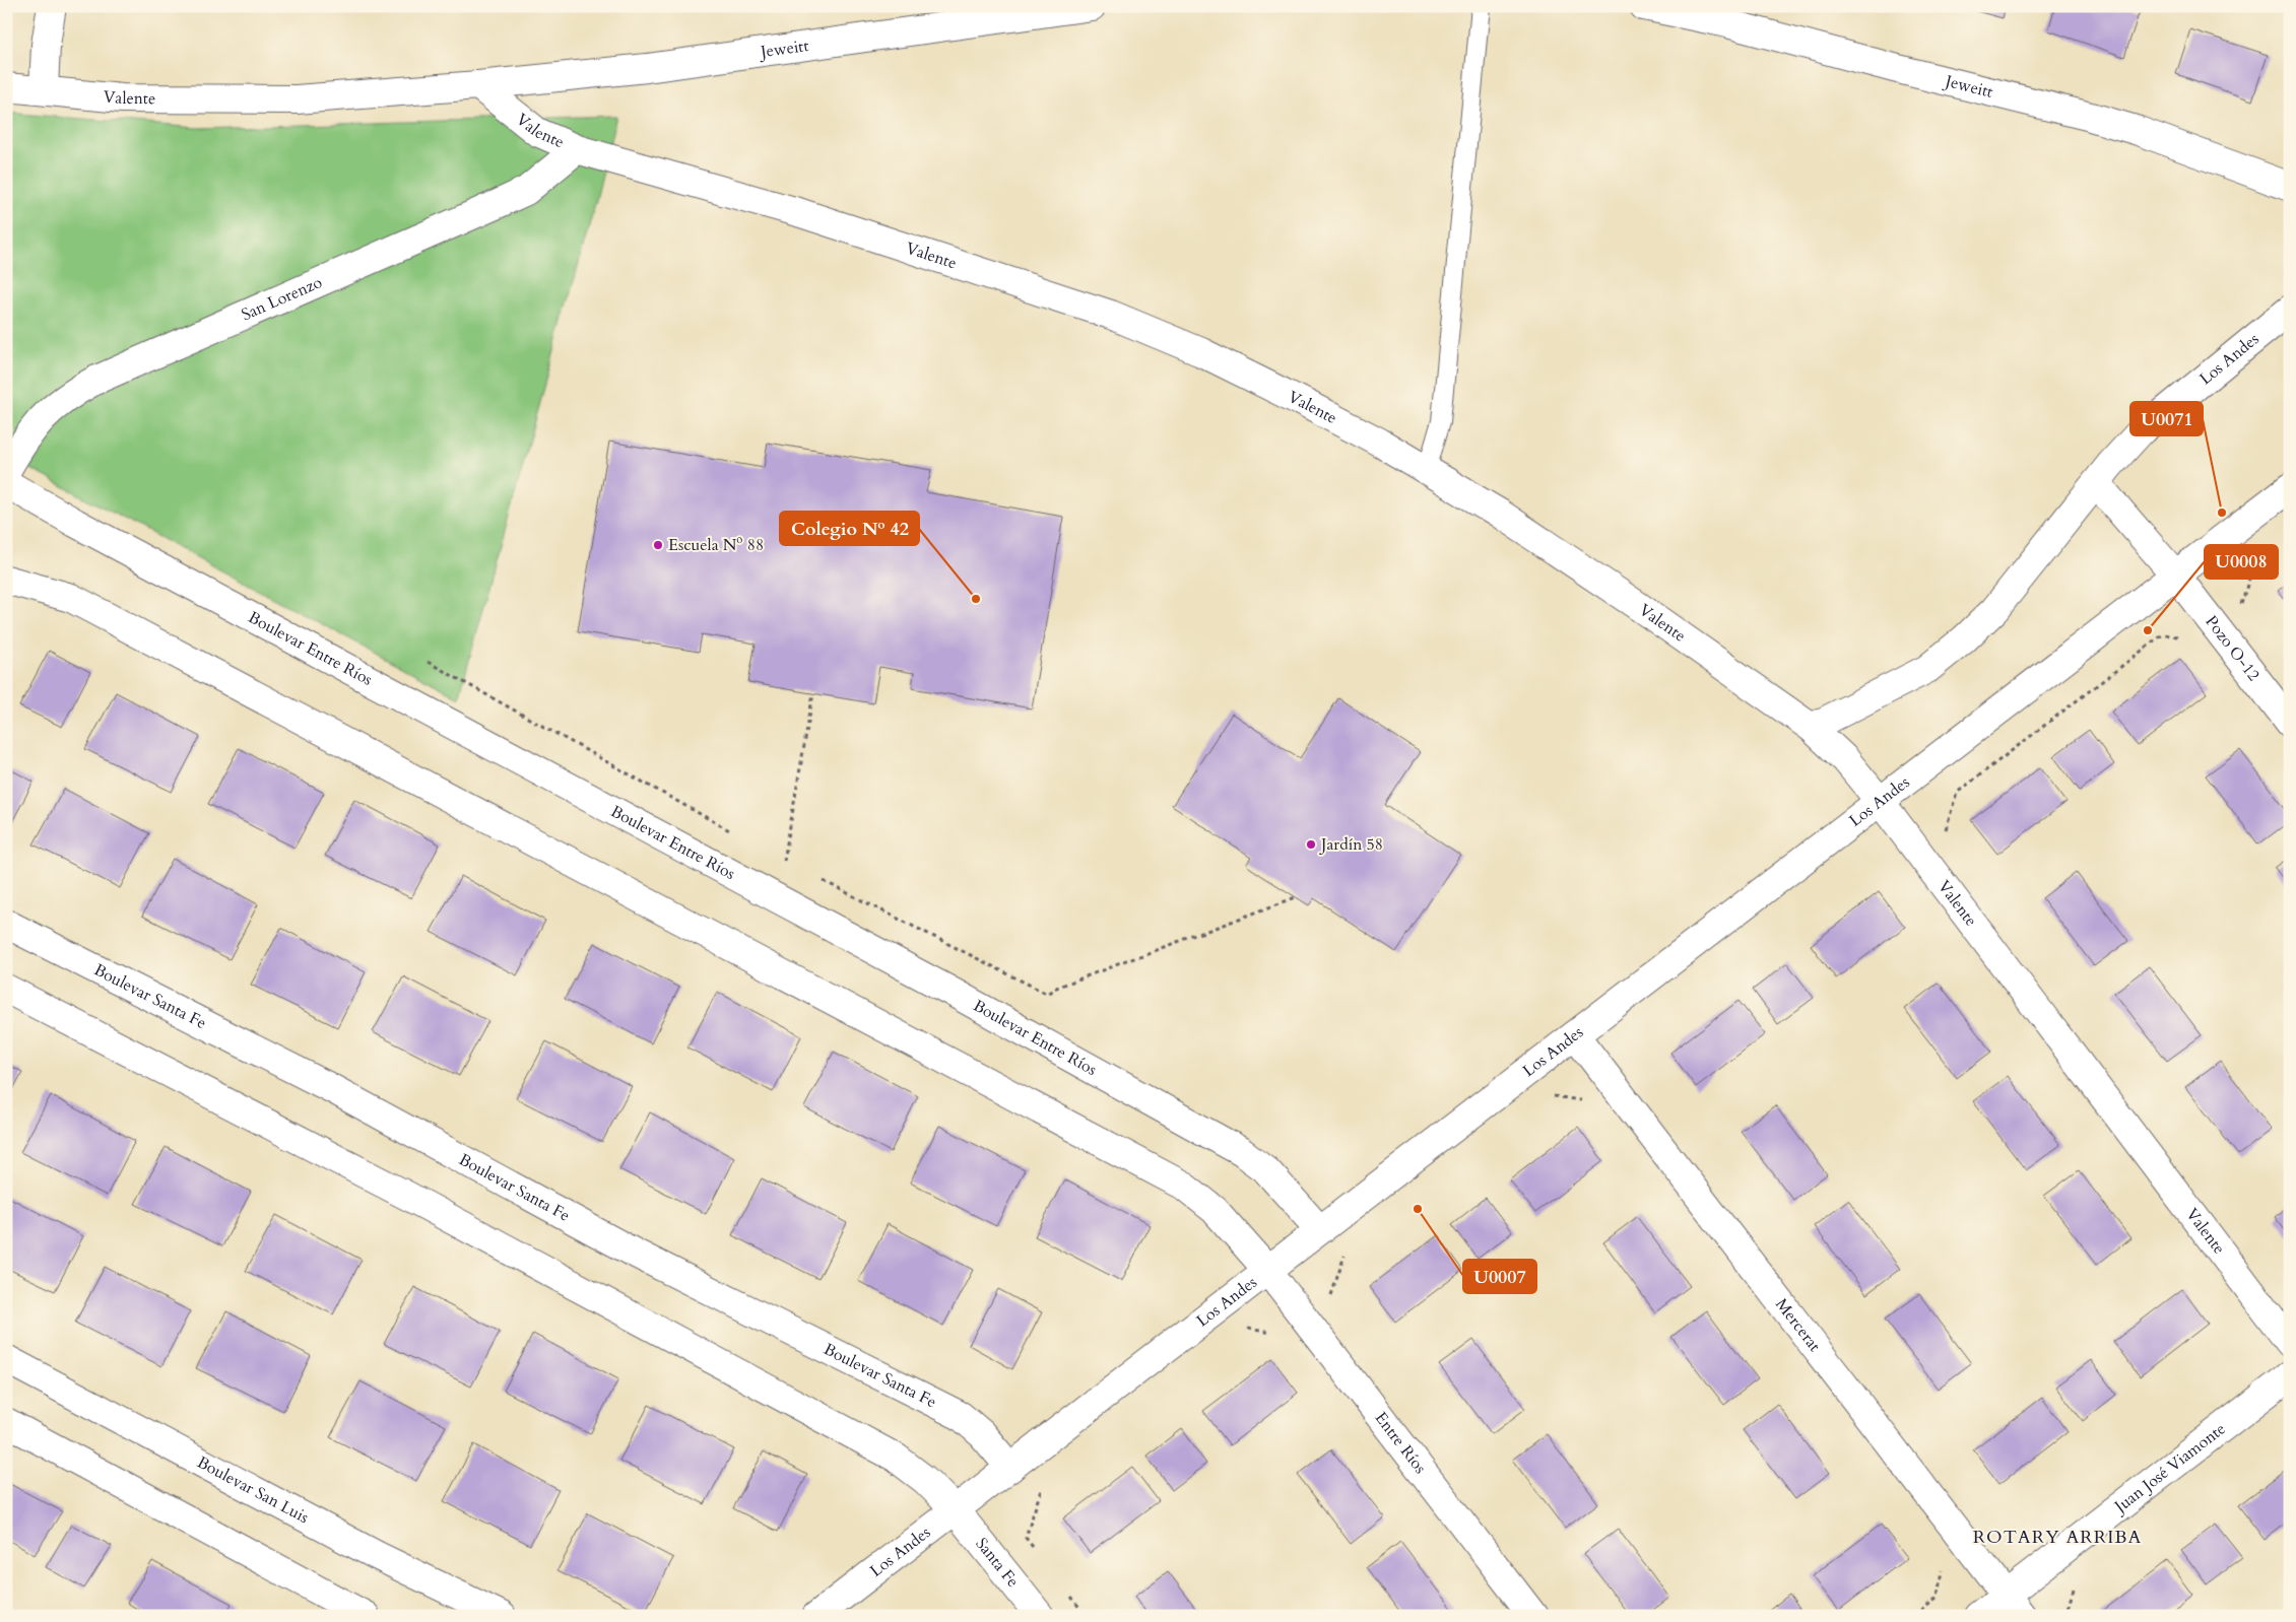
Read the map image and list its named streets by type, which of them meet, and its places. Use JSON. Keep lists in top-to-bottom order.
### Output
{
  "streets": {
    "street": [
      "Jeweitt",
      "Valente",
      "San Lorenzo",
      "Los Andes",
      "Boulevar Entre Ríos",
      "Pozo O-12",
      "Boulevar Santa Fe",
      "Mercerat",
      "Entre Ríos",
      "Juan José Viamonte",
      "Boulevar San Luis",
      "Santa Fe"
    ]
  },
  "crossings": [
    ["Jeweitt", "Valente"],
    ["Valente", "San Lorenzo"],
    ["Valente", "Los Andes"],
    ["Los Andes", "Boulevar Entre Ríos"],
    ["Los Andes", "Pozo O-12"],
    ["Los Andes", "Boulevar Santa Fe"],
    ["Los Andes", "Mercerat"],
    ["Los Andes", "Entre Ríos"],
    ["Los Andes", "Santa Fe"],
    ["Mercerat", "Juan José Viamonte"]
  ],
  "districts": ["ROTARY ARRIBA"],
  "places": [
    "U0071",
    "Escuela Nº 88",
    "Colegio Nº 42",
    "U0008",
    "Jardín 58",
    "U0007"
  ]
}
